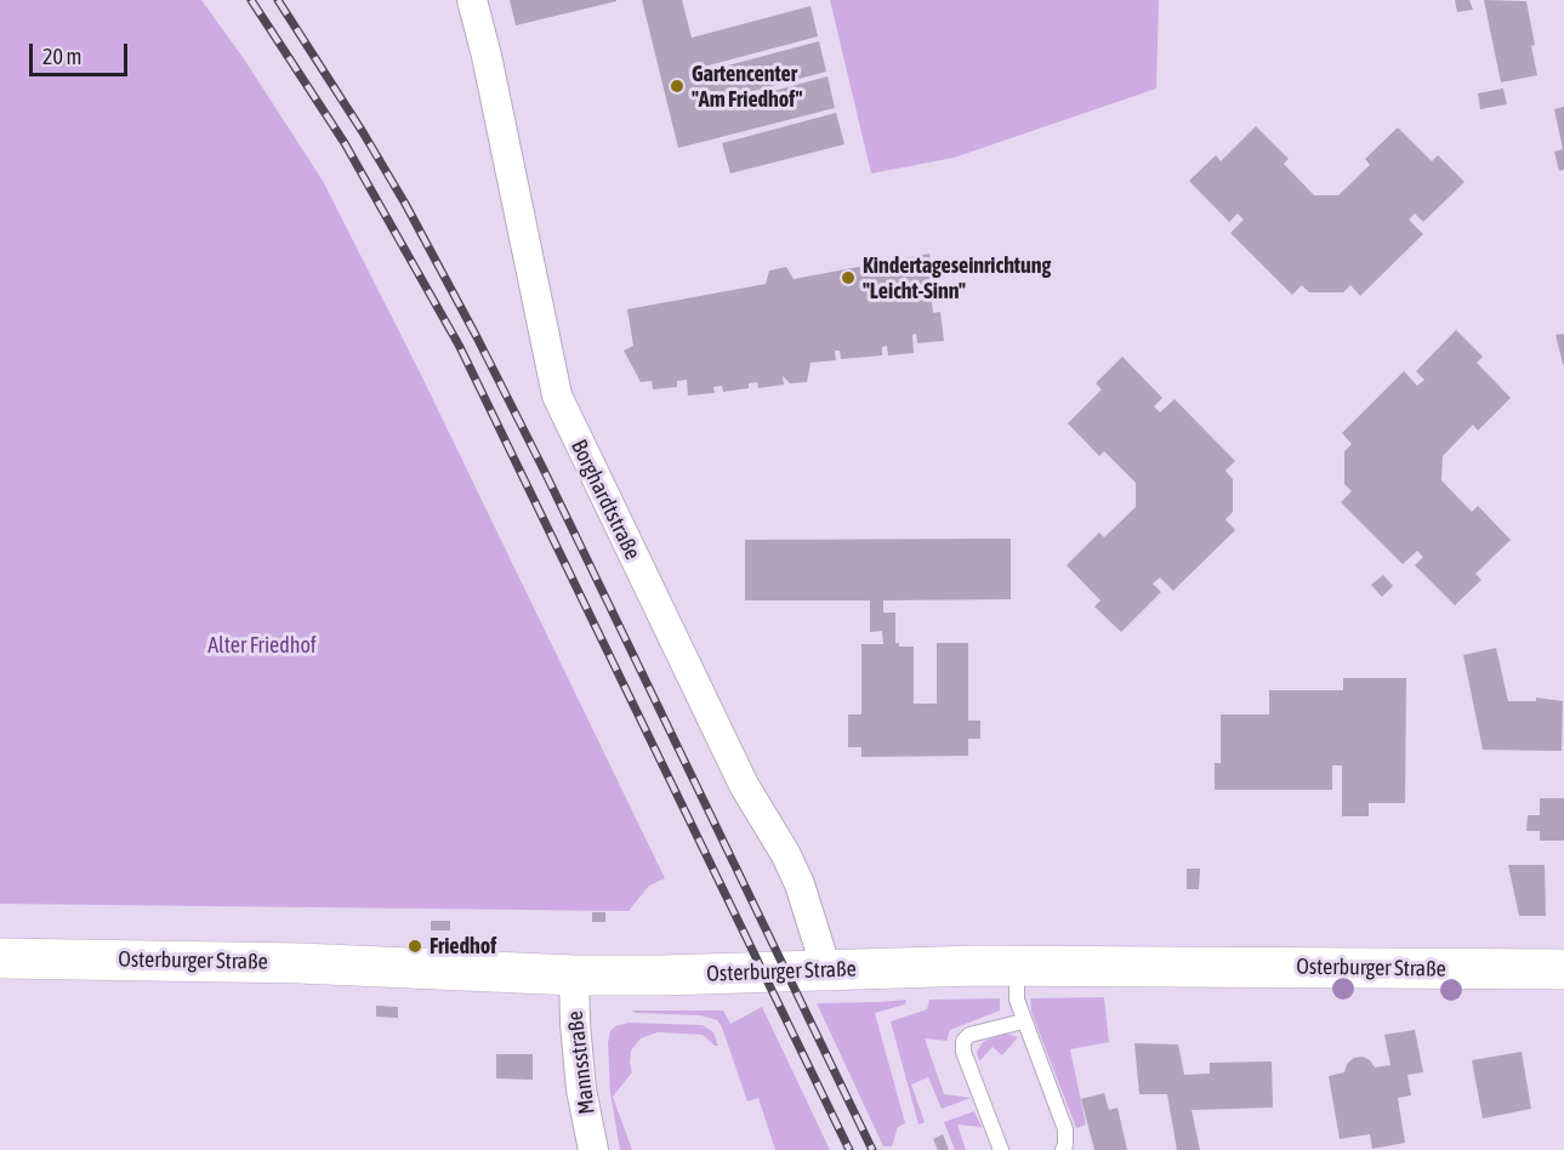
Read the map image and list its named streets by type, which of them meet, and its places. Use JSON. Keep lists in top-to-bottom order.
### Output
{
  "streets": {
    "street": ["Borghardtstraße", "Osterburger Straße", "Mannsstraße"]
  },
  "crossings": [
    ["Borghardtstraße", "Osterburger Straße"],
    ["Osterburger Straße", "Mannsstraße"]
  ],
  "parks": ["Alter Friedhof"],
  "places": ["Gartencenter \"Am Friedhof\"", "Kindertageseinrichtung \"Leicht-Sinn\"", "Friedhof"],
  "scale_bar": "20 m"
}
